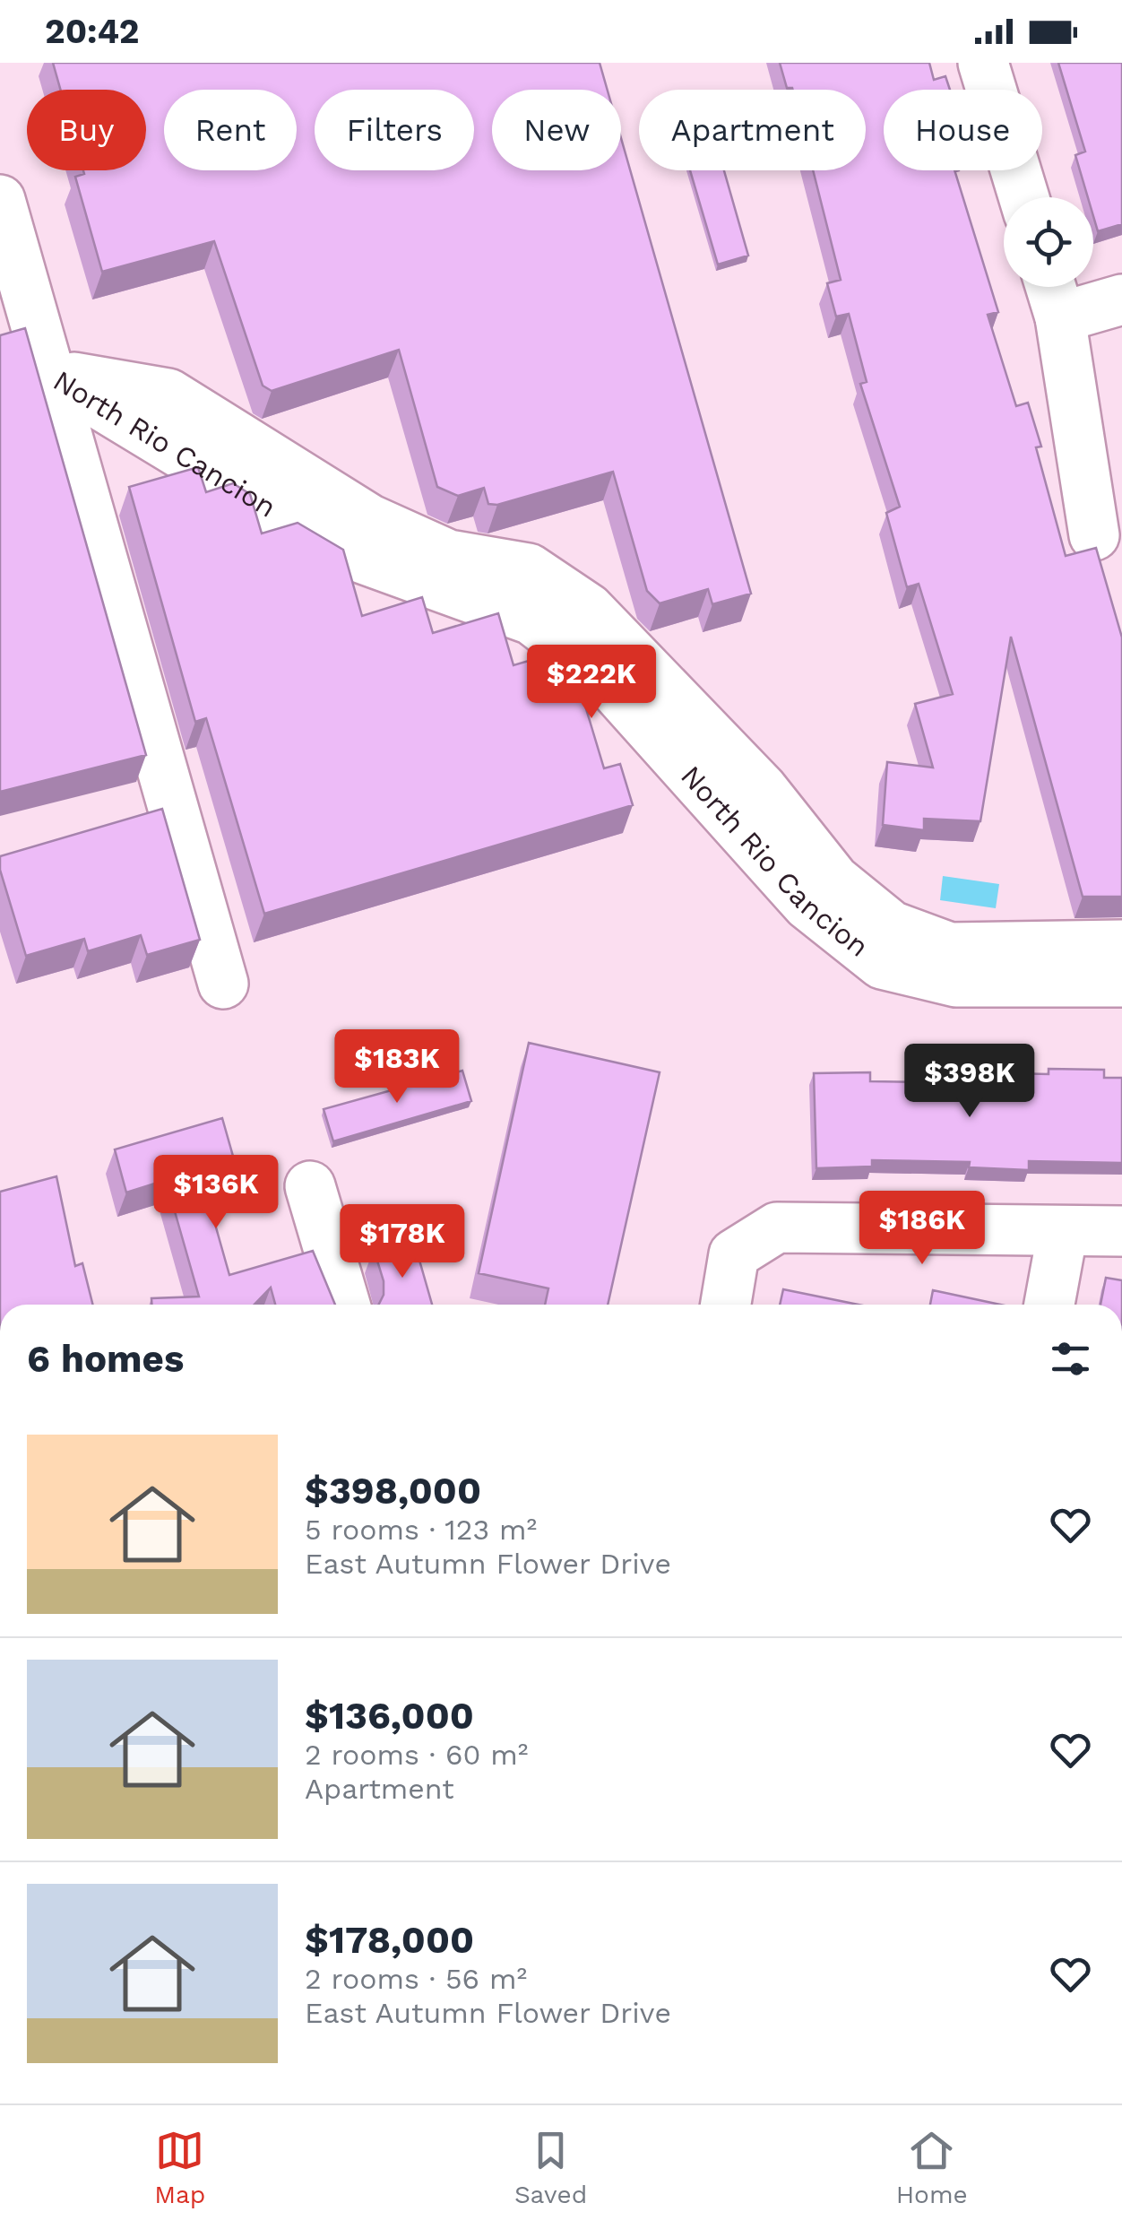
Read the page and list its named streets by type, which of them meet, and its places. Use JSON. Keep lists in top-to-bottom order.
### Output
{
  "streets": {
    "street": ["North Rio Cancion"]
  },
  "page": {
    "status": "20:42",
    "chip": [
      "Buy",
      "Rent",
      "Filters",
      "New",
      "Apartment",
      "House"
    ],
    "price": [
      "$222K",
      "$183K",
      "$398K",
      "$136K",
      "$186K",
      "$178K"
    ],
    "heading": "6 homes",
    "list": [
      {
        "name": "$398,000",
        "note": "5 rooms · 123 m² · East Autumn Flower Drive"
      },
      {
        "name": "$136,000",
        "note": "2 rooms · 60 m² · Apartment"
      },
      {
        "name": "$178,000",
        "note": "2 rooms · 56 m² · East Autumn Flower Drive"
      }
    ],
    "tabs": ["Map", "Saved", "Home"]
  }
}
